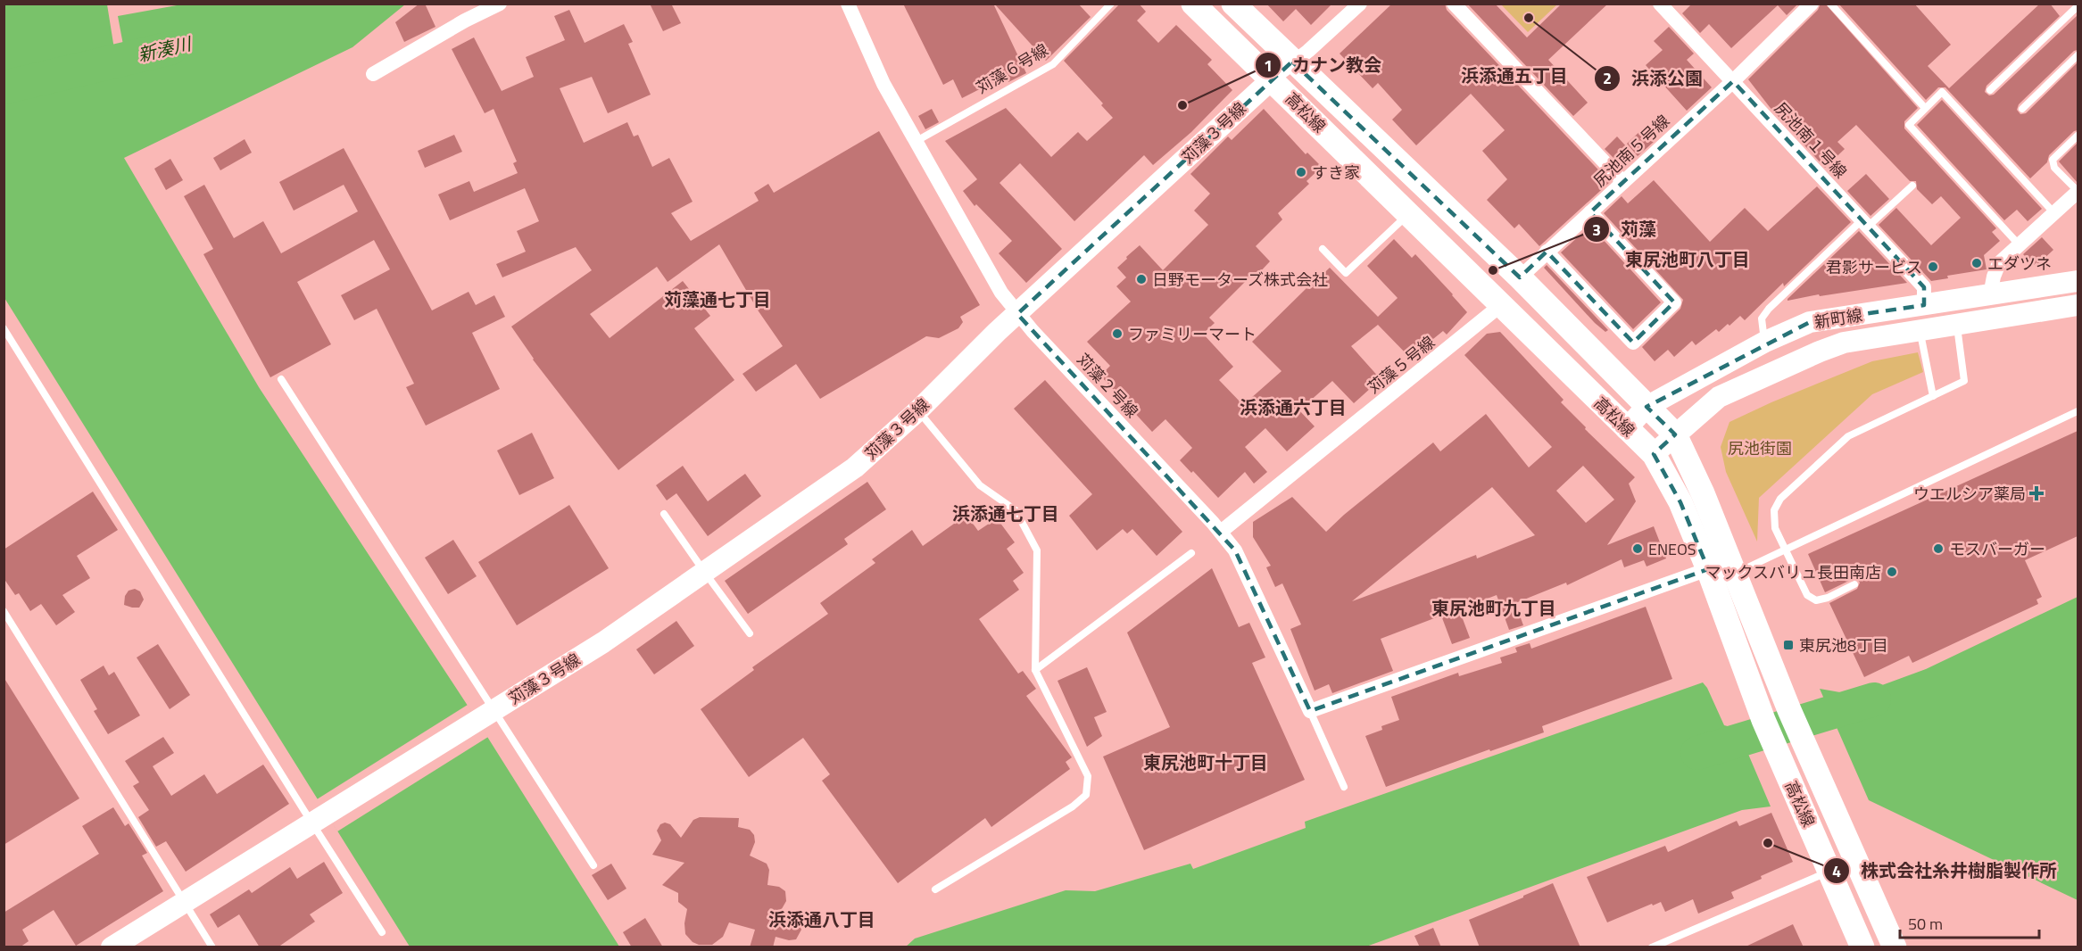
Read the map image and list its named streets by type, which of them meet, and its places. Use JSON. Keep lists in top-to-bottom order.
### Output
{
  "streets": {
    "main road": ["高松線"],
    "street": [
      "苅藻３号線",
      "尻池南１号線",
      "尻池南５号線",
      "新町線",
      "苅藻５号線",
      "苅藻２号線"
    ],
    "lane": ["苅藻６号線"]
  },
  "crossings": [
    ["苅藻６号線", "苅藻２号線"],
    ["高松線", "苅藻３号線"],
    ["高松線", "尻池南５号線"],
    ["高松線", "新町線"],
    ["高松線", "苅藻５号線"],
    ["苅藻３号線", "苅藻２号線"],
    ["尻池南１号線", "尻池南５号線"],
    ["尻池南１号線", "新町線"],
    ["苅藻５号線", "苅藻２号線"]
  ],
  "districts": [
    "浜添通五丁目",
    "東尻池町八丁目",
    "苅藻通七丁目",
    "浜添通六丁目",
    "浜添通七丁目",
    "東尻池町九丁目",
    "東尻池町十丁目",
    "浜添通八丁目"
  ],
  "water": ["新湊川"],
  "parks": ["尻池街園"],
  "places": {
    "other": [
      "浜添公園",
      "カナン教会",
      "すき家",
      "エダツネ",
      "君影サービス",
      "苅藻",
      "日野モーターズ株式会社",
      "ファミリーマート",
      "ENEOS",
      "モスバーガー",
      "マックスバリュ長田南店",
      "株式会社糸井樹脂製作所"
    ],
    "health": ["ウエルシア薬局"],
    "transit": ["東尻池8丁目"]
  },
  "scale_bar": "50 m"
}
